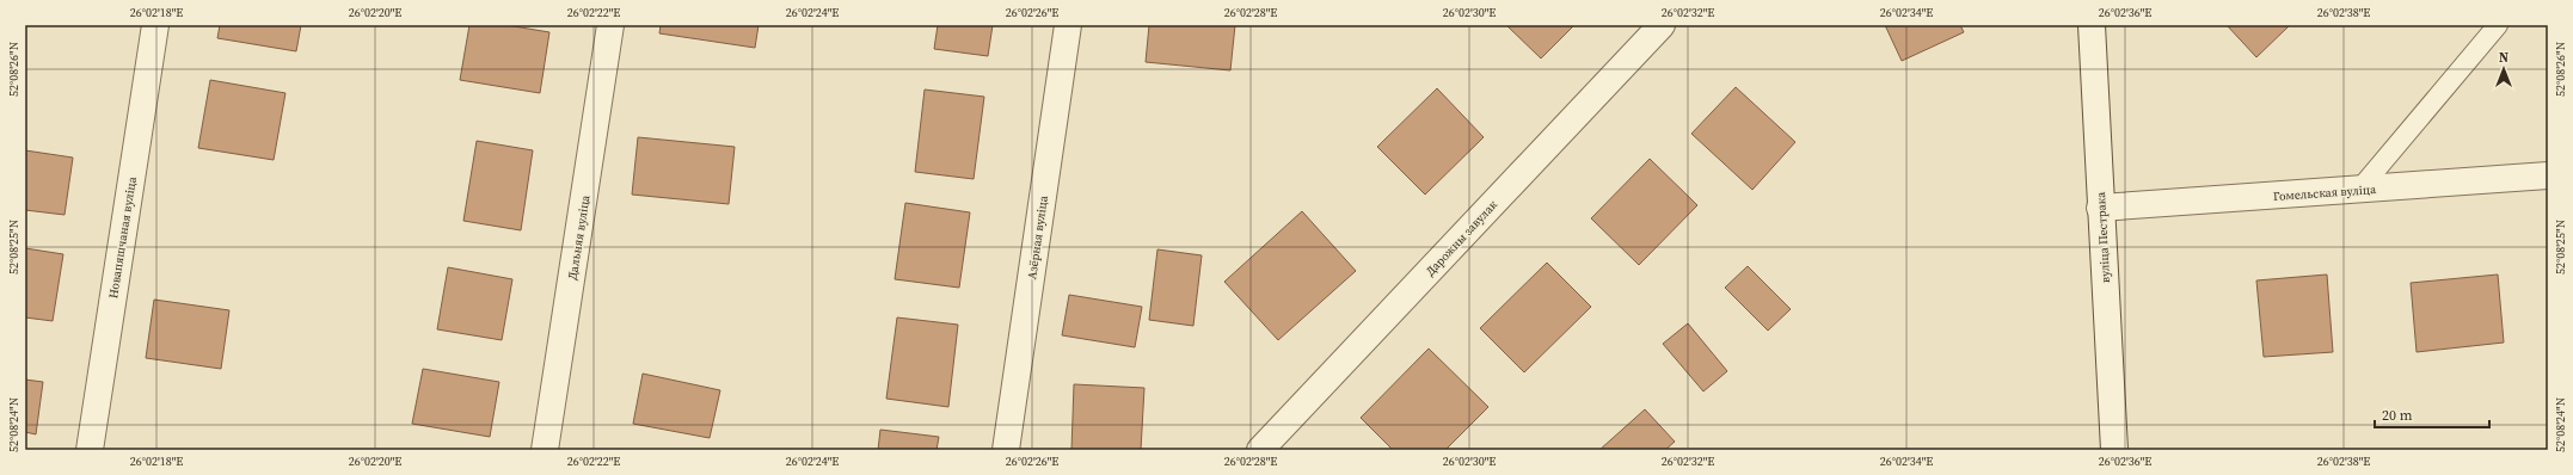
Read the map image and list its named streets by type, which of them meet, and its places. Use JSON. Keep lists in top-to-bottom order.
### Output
{
  "streets": {
    "street": [
      "Гомельская вуліца",
      "Новапяшчаная вуліца",
      "Дальняя вуліца",
      "Азёрная вуліца",
      "Дарожны завулак",
      "вуліца Пестрака"
    ]
  },
  "crossings": [
    ["Гомельская вуліца", "вуліца Пестрака"]
  ],
  "scale_bar": "20 m",
  "north": "top",
  "coordinates": [
    "26°02'18\"E",
    "26°02'20\"E",
    "26°02'22\"E",
    "26°02'24\"E",
    "26°02'26\"E",
    "26°02'28\"E",
    "26°02'30\"E",
    "26°02'32\"E",
    "26°02'34\"E",
    "26°02'36\"E",
    "26°02'38\"E",
    "52°08'26\"N",
    "52°08'25\"N",
    "52°08'24\"N"
  ]
}
